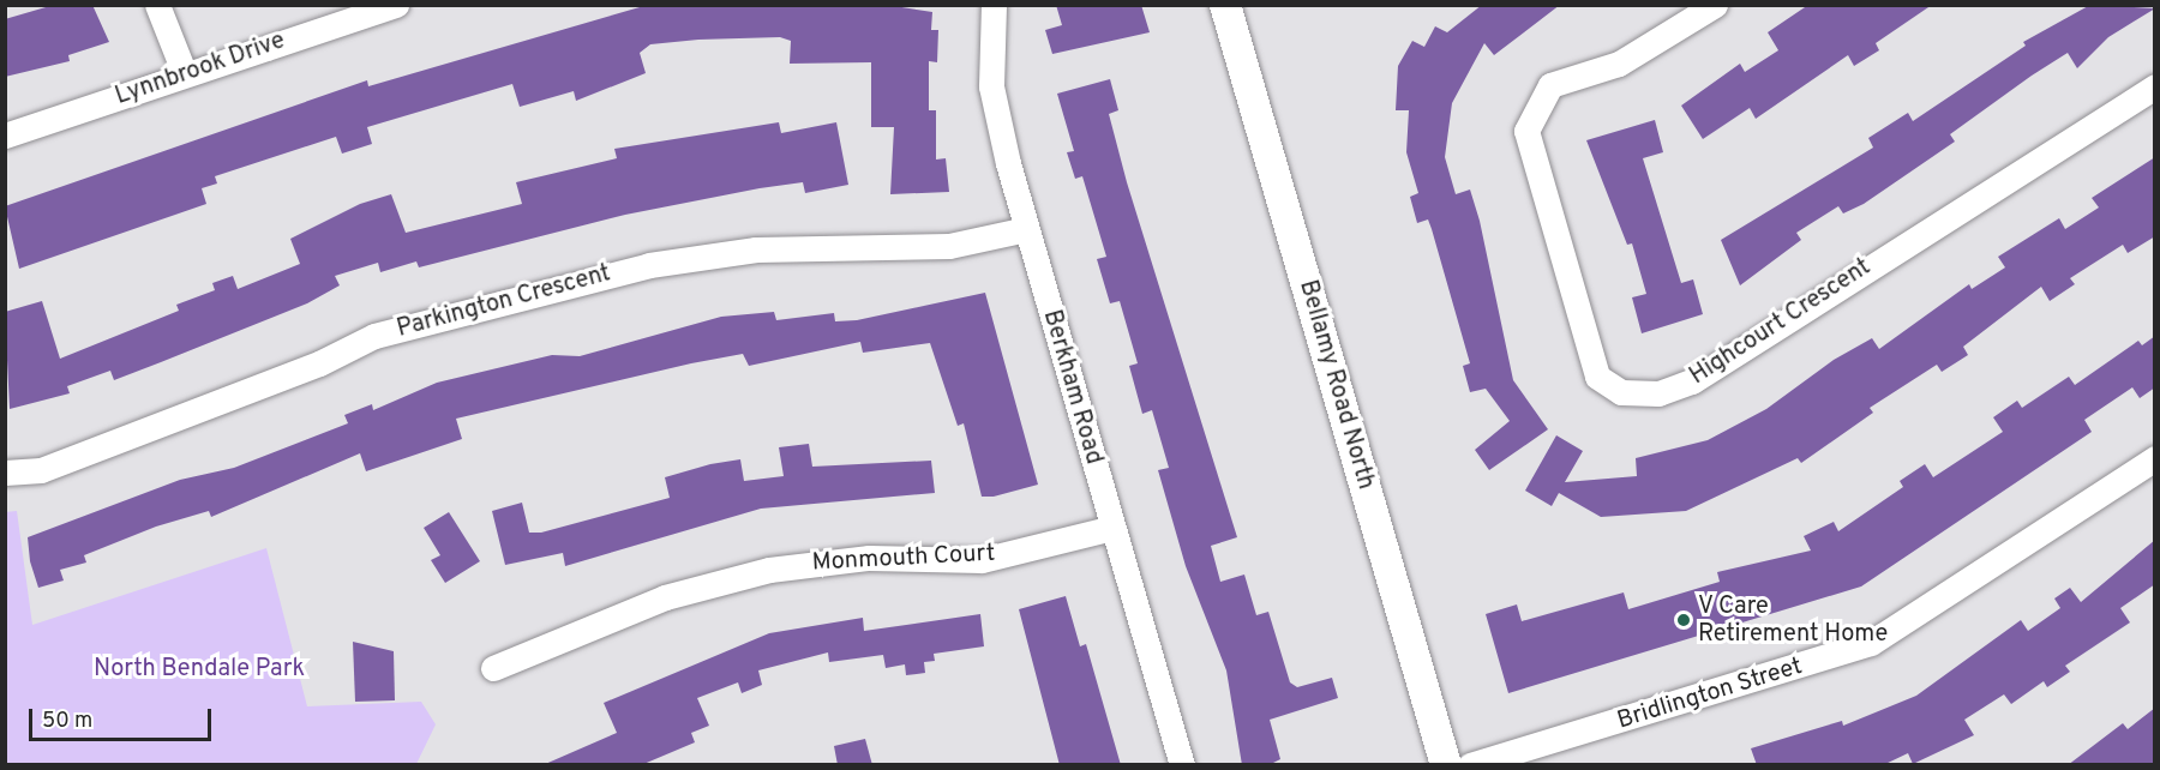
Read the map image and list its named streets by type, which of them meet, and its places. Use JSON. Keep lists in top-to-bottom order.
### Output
{
  "streets": {
    "street": [
      "Lynnbrook Drive",
      "Parkington Crescent",
      "Highcourt Crescent",
      "Bellamy Road North",
      "Berkham Road",
      "Monmouth Court",
      "Bridlington Street"
    ]
  },
  "crossings": [
    ["Parkington Crescent", "Berkham Road"],
    ["Berkham Road", "Monmouth Court"]
  ],
  "parks": ["North Bendale Park"],
  "places": ["V Care Retirement Home"],
  "scale_bar": "50 m"
}
